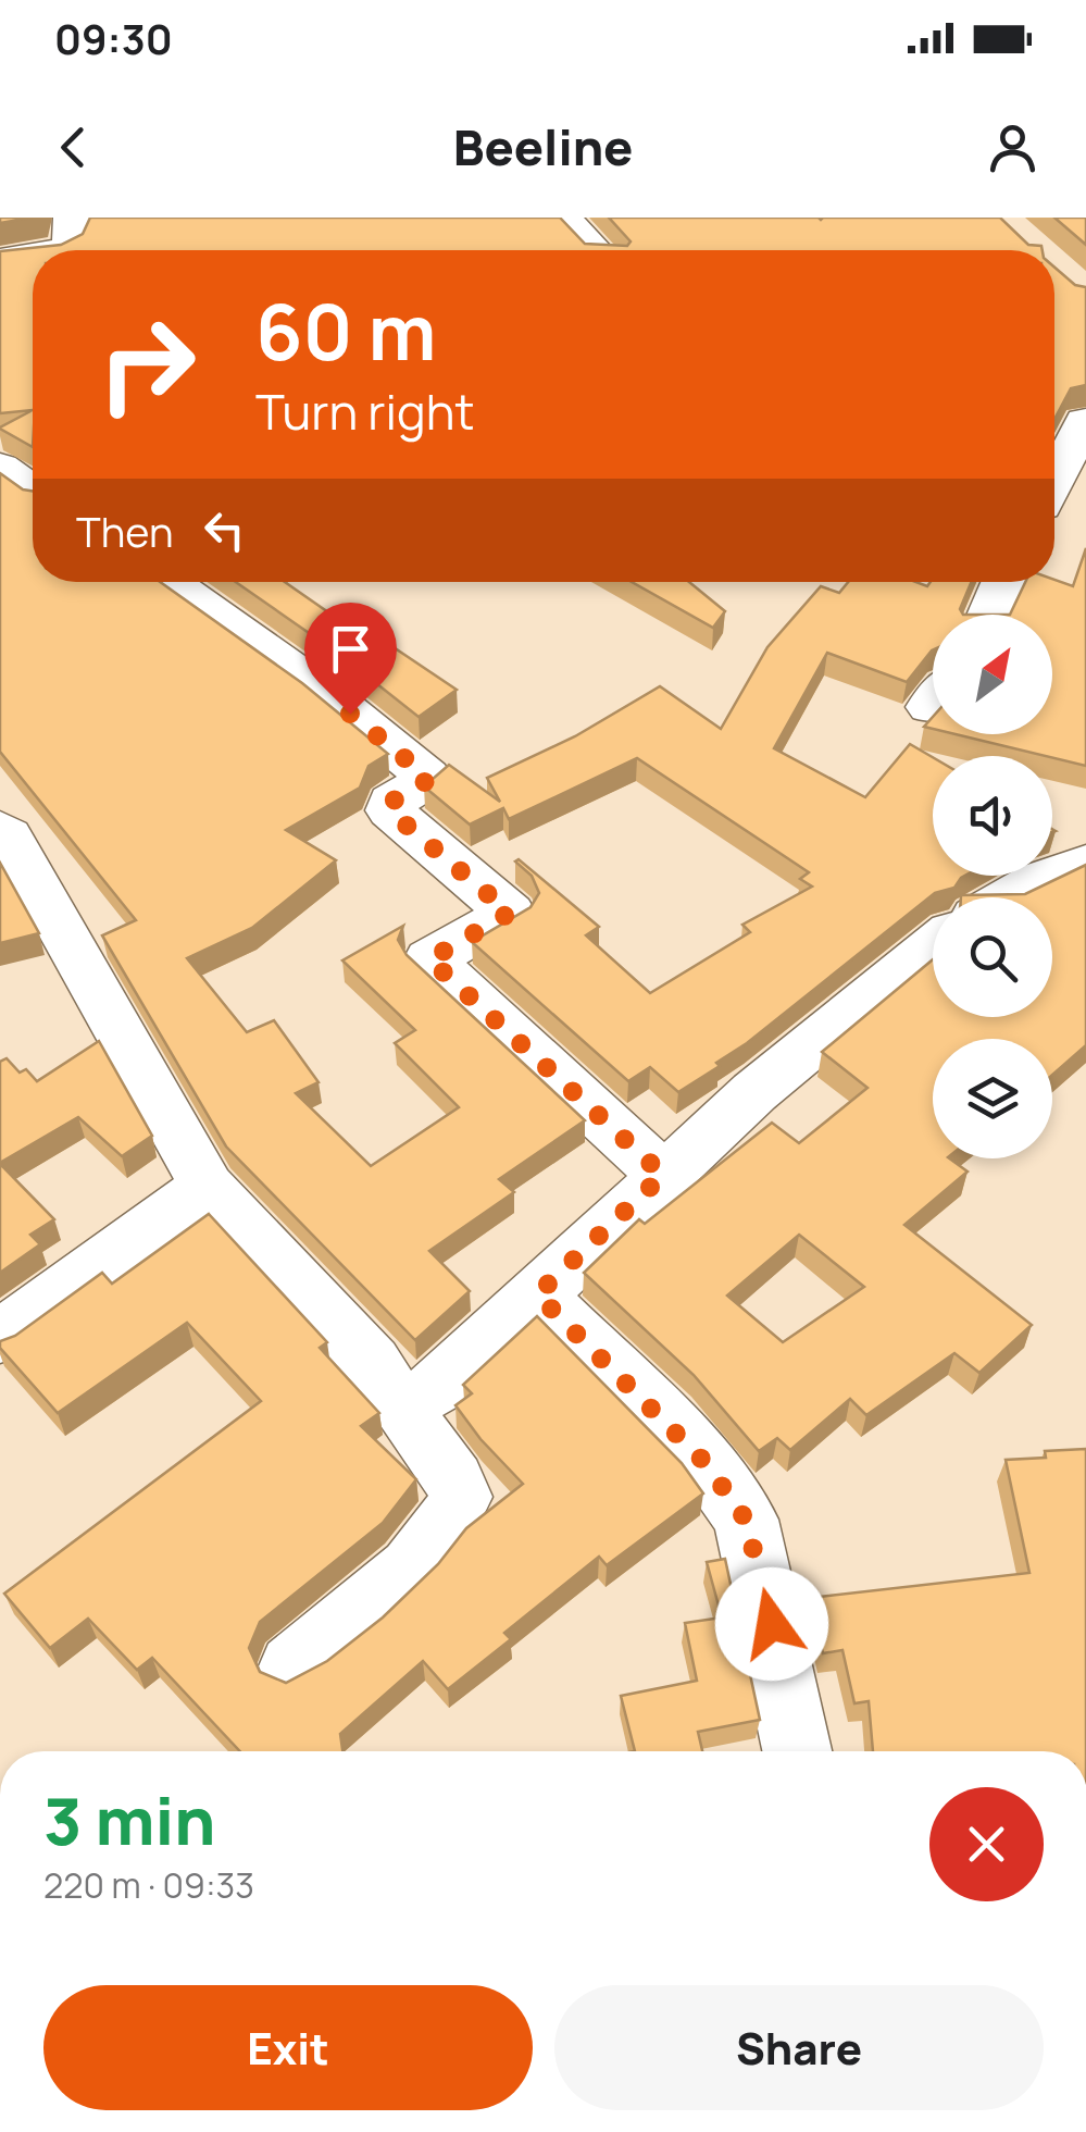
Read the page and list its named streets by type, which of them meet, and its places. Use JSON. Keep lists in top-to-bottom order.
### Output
{
  "north": "top right",
  "page": {
    "status": "09:30",
    "header": "Beeline",
    "turn": ["60 m", "Turn right"],
    "then": "Then",
    "heading": ["3 min", "220 m · 09:33"],
    "buttons": ["Exit", "Share"]
  }
}
